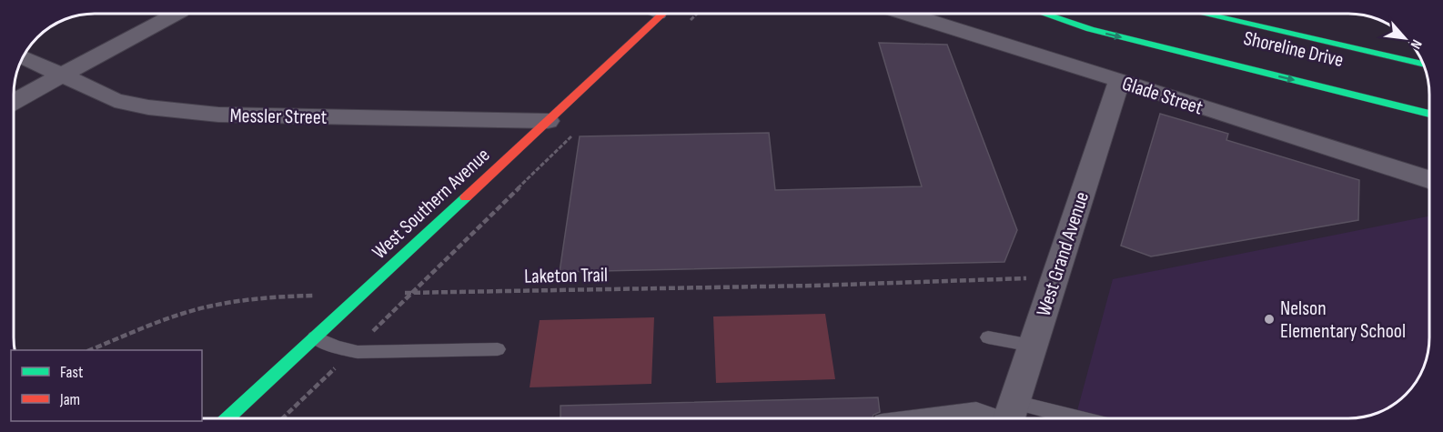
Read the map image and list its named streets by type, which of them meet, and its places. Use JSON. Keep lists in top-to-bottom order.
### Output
{
  "streets": {
    "main road": ["Shoreline Drive", "West Southern Avenue"],
    "street": ["Glade Street", "Messler Street", "West Grand Avenue"],
    "path": ["Laketon Trail"]
  },
  "crossings": [
    ["Glade Street", "West Grand Avenue"],
    ["Messler Street", "West Southern Avenue"],
    ["West Southern Avenue", "Laketon Trail"],
    ["West Grand Avenue", "Laketon Trail"]
  ],
  "places": ["Nelson Elementary School"],
  "legend": ["Fast", "Jam"],
  "north": "bottom right"
}
